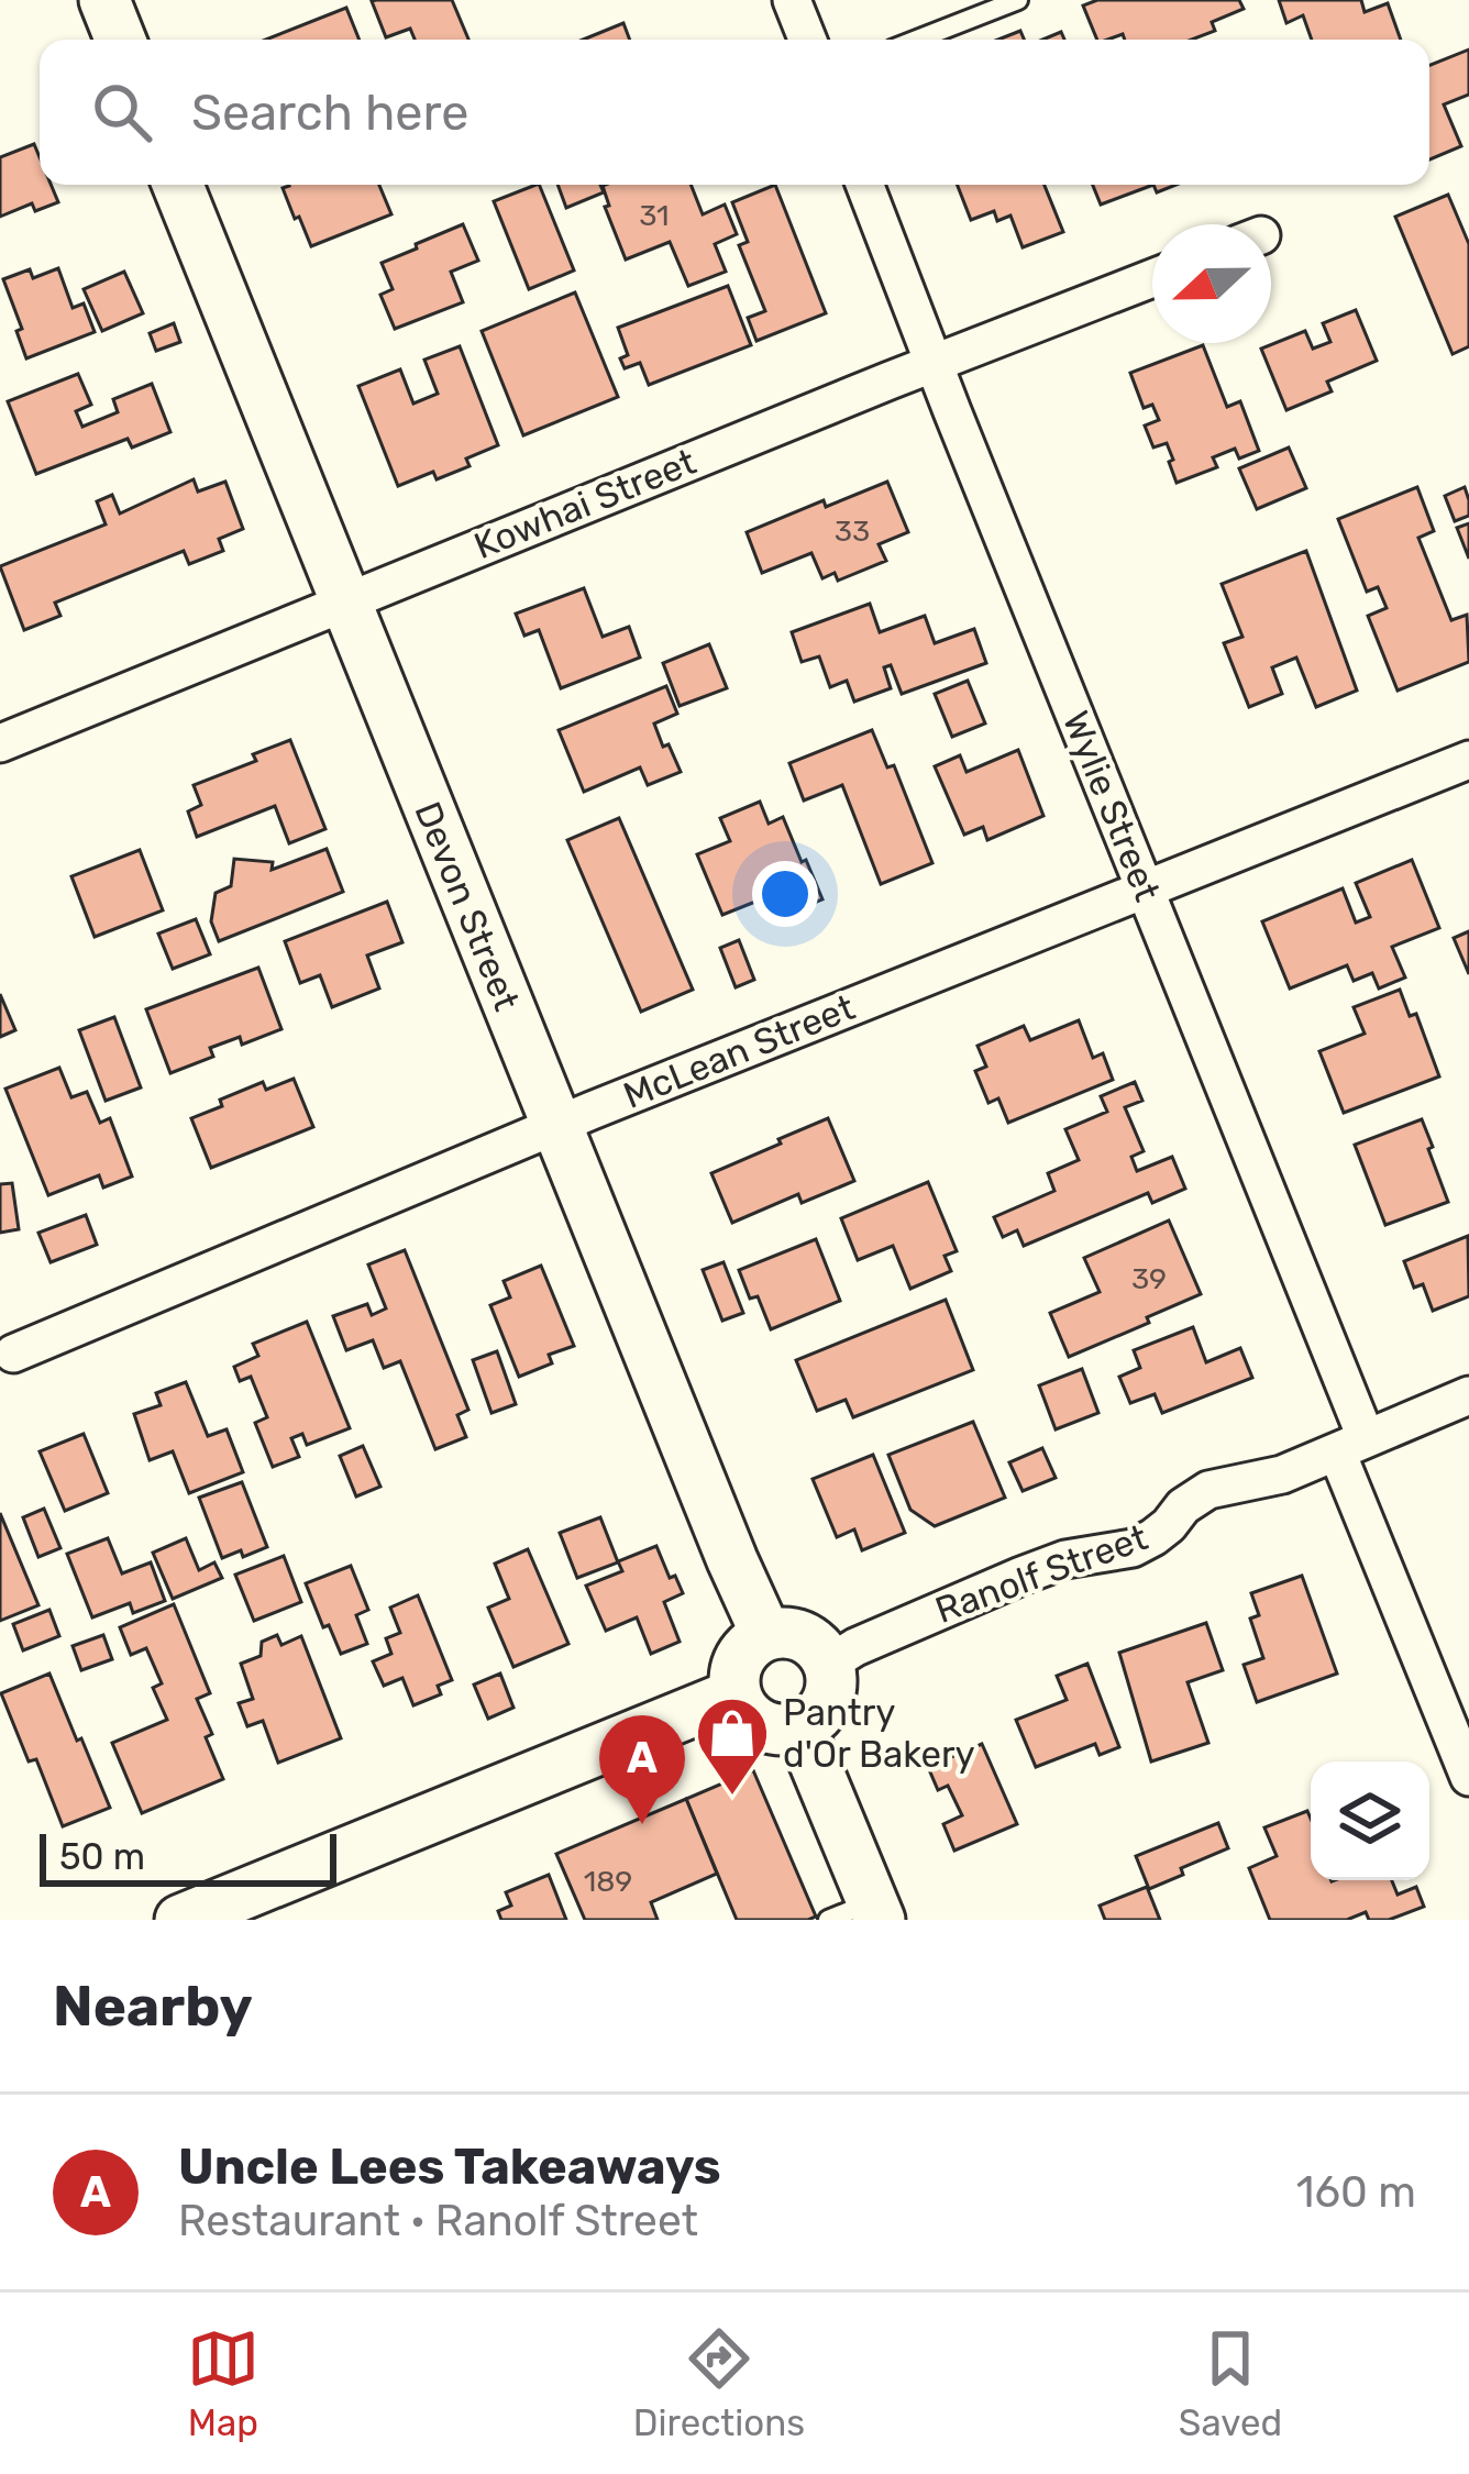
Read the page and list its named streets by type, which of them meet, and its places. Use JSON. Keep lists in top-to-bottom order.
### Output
{
  "streets": {
    "main road": ["Devon Street"],
    "street": [
      "Kowhai Street",
      "Wylie Street",
      "McLean Street",
      "Ranolf Street"
    ]
  },
  "crossings": [
    ["Kowhai Street", "Wylie Street"],
    ["Kowhai Street", "Devon Street"],
    ["Wylie Street", "McLean Street"],
    ["Wylie Street", "Ranolf Street"],
    ["Devon Street", "McLean Street"],
    ["Devon Street", "Ranolf Street"]
  ],
  "places": {
    "shop": ["Pantry d'Or Bakery"]
  },
  "house_numbers": [
    "31",
    "33",
    "39",
    "189"
  ],
  "scale_bar": "50 m",
  "north": "left",
  "page": {
    "search": "Search here",
    "pins": "A",
    "scale": "50 m",
    "heading": "Nearby",
    "list": [
      {
        "mark": "A",
        "name": "Uncle Lees Takeaways",
        "note": "Restaurant · Ranolf Street",
        "value": "160 m"
      }
    ],
    "nav": ["Map", "Directions", "Saved"]
  }
}
